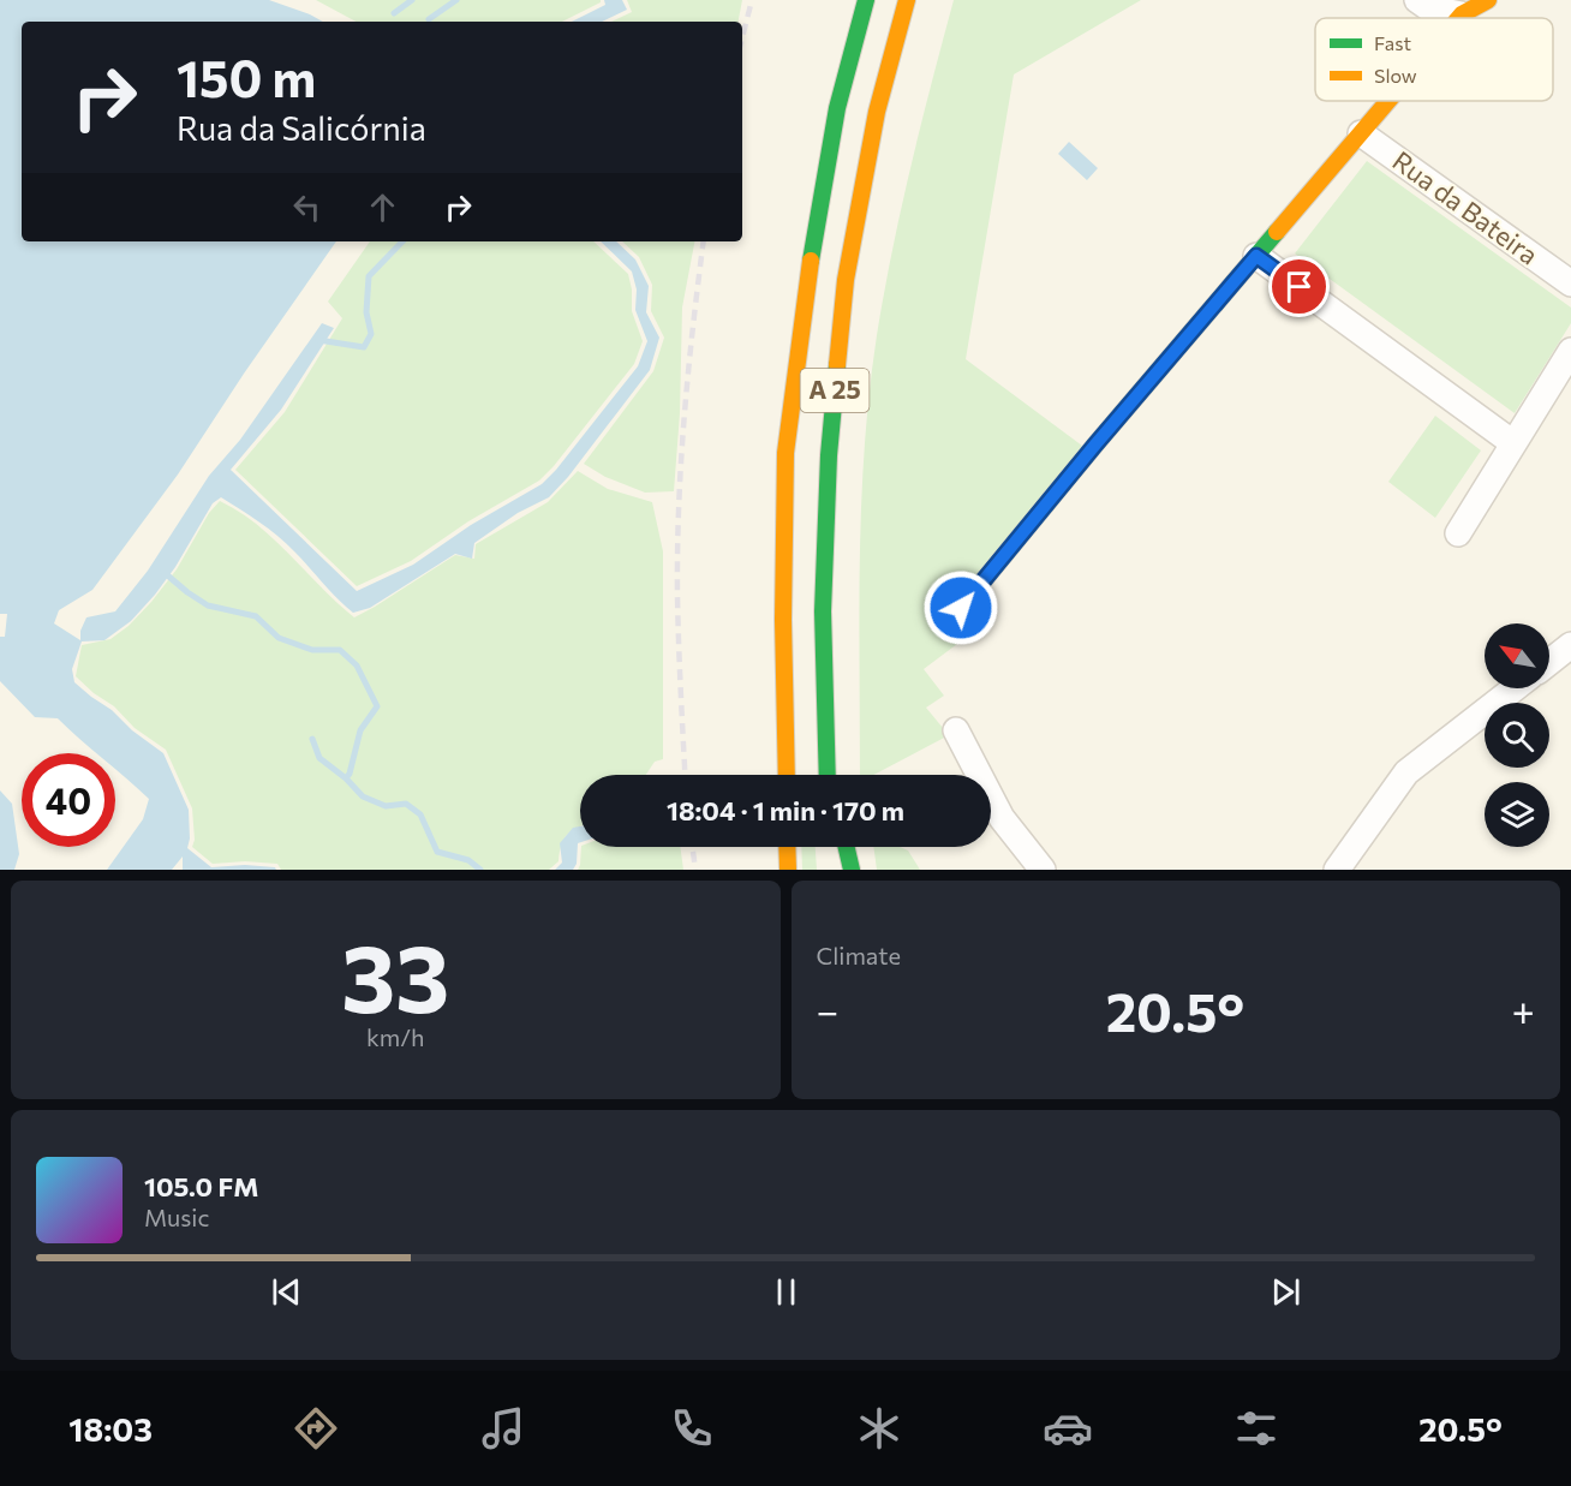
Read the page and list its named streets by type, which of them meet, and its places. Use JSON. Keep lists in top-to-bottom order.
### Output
{
  "streets": {
    "main road": ["A 25"],
    "street": ["Rua da Bateira"]
  },
  "legend": ["Fast", "Slow"],
  "north": "top left",
  "page": {
    "turn": ["150 m", "Rua da Salicórnia"],
    "limit": "40",
    "trip": "18:04 · 1 min · 170 m",
    "tile": [
      ["33", "km/h"],
      "Climate"
    ],
    "heat": ["−", "20.5°", "+"],
    "song": ["105.0 FM", "Music"],
    "tabs": ["18:03", "20.5°"]
  }
}
